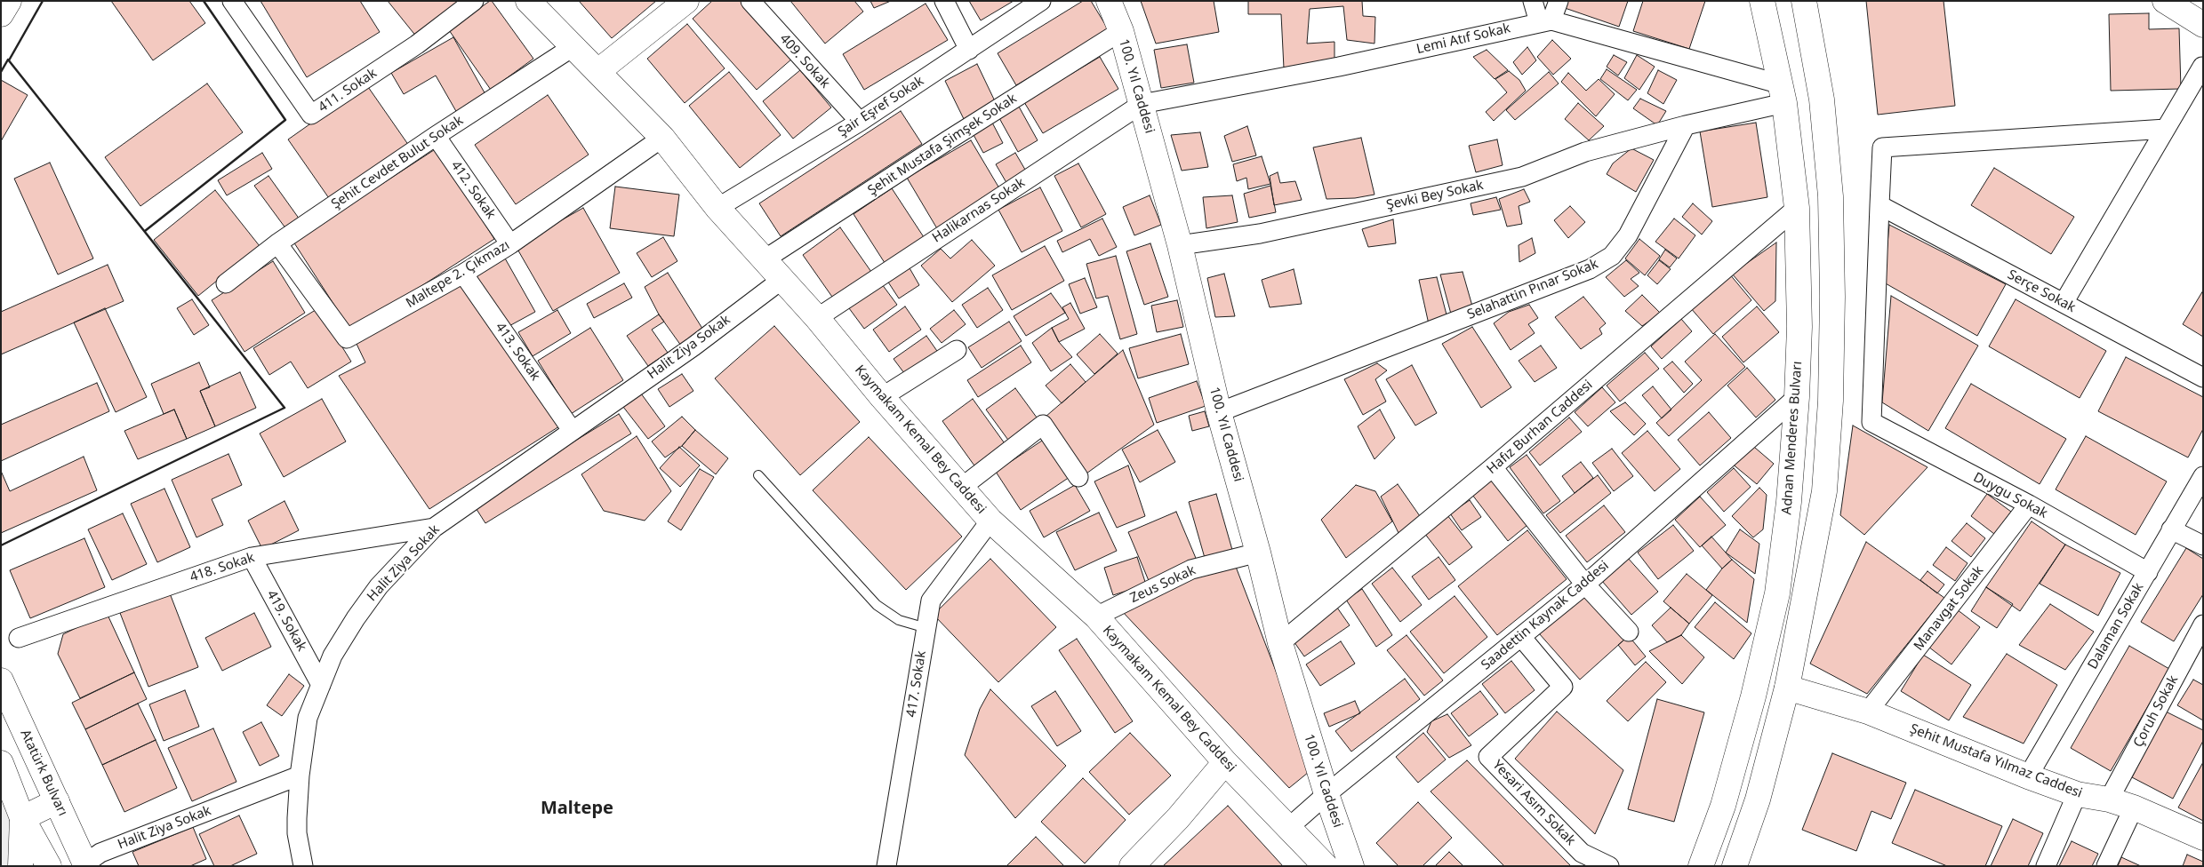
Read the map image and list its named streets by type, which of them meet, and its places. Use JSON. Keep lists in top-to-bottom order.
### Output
{
  "streets": {
    "main road": [
      "100. Yıl Caddesi",
      "Adnan Menderes Bulvarı",
      "Kaymakam Kemal Bey Caddesi",
      "Şehit Mustafa Yılmaz Caddesi",
      "Atatürk Bulvarı"
    ],
    "street": [
      "Lemi Atıf Sokak",
      "409. Sokak",
      "411. Sokak",
      "Şair Eşref Sokak",
      "Şehit Mustafa Şimşek Sokak",
      "Şehit Cevdet Bulut Sokak",
      "412. Sokak",
      "Şevki Bey Sokak",
      "Halikarnas Sokak",
      "Maltepe 2. Çıkmazı",
      "Selahattin Pınar Sokak",
      "Serçe Sokak",
      "Halit Ziya Sokak",
      "413. Sokak",
      "Hafız Burhan Caddesi",
      "Duygu Sokak",
      "418. Sokak",
      "Zeus Sokak",
      "Manavgat Sokak",
      "Saadettin Kaynak Caddesi",
      "419. Sokak",
      "Dalaman Sokak",
      "417. Sokak",
      "Çoruh Sokak",
      "Yesari Asım Sokak"
    ]
  },
  "crossings": [
    ["Lemi Atıf Sokak", "100. Yıl Caddesi"],
    ["Lemi Atıf Sokak", "Halikarnas Sokak"],
    ["Lemi Atıf Sokak", "Adnan Menderes Bulvarı"],
    ["409. Sokak", "Şair Eşref Sokak"],
    ["100. Yıl Caddesi", "Şehit Mustafa Şimşek Sokak"],
    ["100. Yıl Caddesi", "Şevki Bey Sokak"],
    ["100. Yıl Caddesi", "Halikarnas Sokak"],
    ["100. Yıl Caddesi", "Selahattin Pınar Sokak"],
    ["100. Yıl Caddesi", "Hafız Burhan Caddesi"],
    ["100. Yıl Caddesi", "Zeus Sokak"],
    ["100. Yıl Caddesi", "Saadettin Kaynak Caddesi"],
    ["Şair Eşref Sokak", "Kaymakam Kemal Bey Caddesi"],
    ["Şehit Mustafa Şimşek Sokak", "Kaymakam Kemal Bey Caddesi"],
    ["Şehit Cevdet Bulut Sokak", "412. Sokak"],
    ["Şehit Cevdet Bulut Sokak", "Maltepe 2. Çıkmazı"],
    ["Şehit Cevdet Bulut Sokak", "Kaymakam Kemal Bey Caddesi"],
    ["412. Sokak", "Maltepe 2. Çıkmazı"],
    ["Şevki Bey Sokak", "Selahattin Pınar Sokak"],
    ["Halikarnas Sokak", "Kaymakam Kemal Bey Caddesi"],
    ["Maltepe 2. Çıkmazı", "413. Sokak"],
    ["Maltepe 2. Çıkmazı", "Kaymakam Kemal Bey Caddesi"],
    ["Serçe Sokak", "Duygu Sokak"],
    ["Halit Ziya Sokak", "413. Sokak"],
    ["Halit Ziya Sokak", "Kaymakam Kemal Bey Caddesi"],
    ["Halit Ziya Sokak", "418. Sokak"],
    ["Halit Ziya Sokak", "419. Sokak"],
    ["Halit Ziya Sokak", "Atatürk Bulvarı"],
    ["Hafız Burhan Caddesi", "Adnan Menderes Bulvarı"],
    ["Adnan Menderes Bulvarı", "Saadettin Kaynak Caddesi"],
    ["Kaymakam Kemal Bey Caddesi", "Zeus Sokak"],
    ["Kaymakam Kemal Bey Caddesi", "Saadettin Kaynak Caddesi"],
    ["Kaymakam Kemal Bey Caddesi", "417. Sokak"],
    ["Duygu Sokak", "Manavgat Sokak"],
    ["Duygu Sokak", "Dalaman Sokak"],
    ["418. Sokak", "419. Sokak"],
    ["Manavgat Sokak", "Şehit Mustafa Yılmaz Caddesi"],
    ["Saadettin Kaynak Caddesi", "Yesari Asım Sokak"],
    ["Dalaman Sokak", "Şehit Mustafa Yılmaz Caddesi"],
    ["Çoruh Sokak", "Şehit Mustafa Yılmaz Caddesi"]
  ],
  "districts": ["Maltepe"]
}
